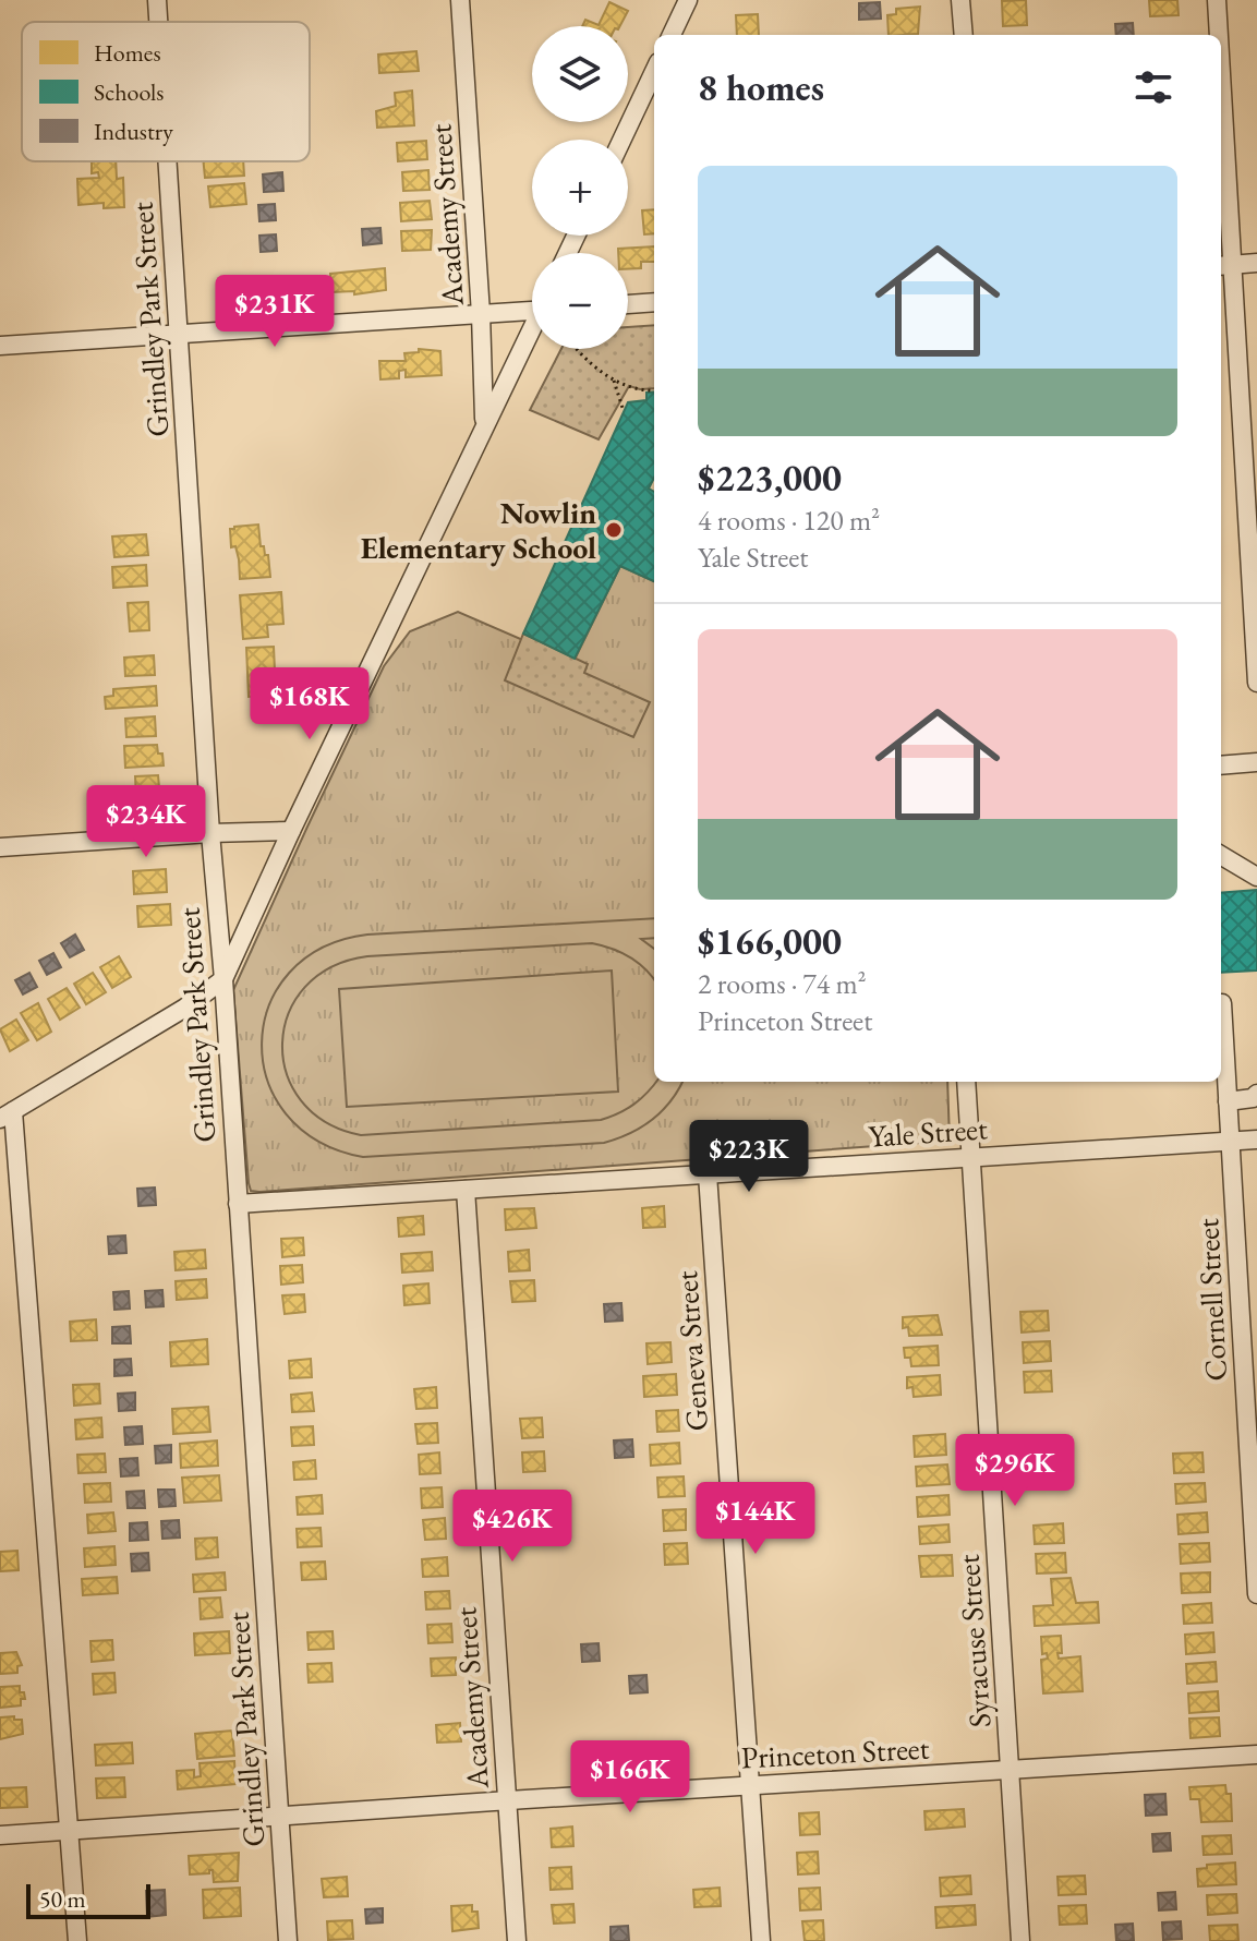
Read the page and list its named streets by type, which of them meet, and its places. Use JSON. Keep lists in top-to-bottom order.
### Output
{
  "streets": {
    "street": [
      "Academy Street",
      "Grindley Park Street",
      "Yale Street",
      "Cornell Street",
      "Geneva Street",
      "Syracuse Street",
      "Princeton Street"
    ]
  },
  "crossings": [
    ["Academy Street", "Yale Street"],
    ["Academy Street", "Princeton Street"],
    ["Grindley Park Street", "Yale Street"],
    ["Grindley Park Street", "Princeton Street"],
    ["Yale Street", "Cornell Street"],
    ["Yale Street", "Geneva Street"],
    ["Yale Street", "Syracuse Street"],
    ["Geneva Street", "Princeton Street"],
    ["Syracuse Street", "Princeton Street"]
  ],
  "places": ["Nowlin Elementary School"],
  "legend": ["Homes", "Schools", "Industry"],
  "scale_bar": "50 m",
  "page": {
    "map_buttons": ["+", "−"],
    "heading": "8 homes",
    "list": [
      {
        "name": "$223,000",
        "note": "4 rooms · 120 m² · Yale Street"
      },
      {
        "name": "$166,000",
        "note": "2 rooms · 74 m² · Princeton Street"
      }
    ],
    "price": [
      "$231K",
      "$168K",
      "$234K",
      "$223K",
      "$296K",
      "$144K",
      "$426K",
      "$166K"
    ],
    "scale": "50 m"
  }
}
